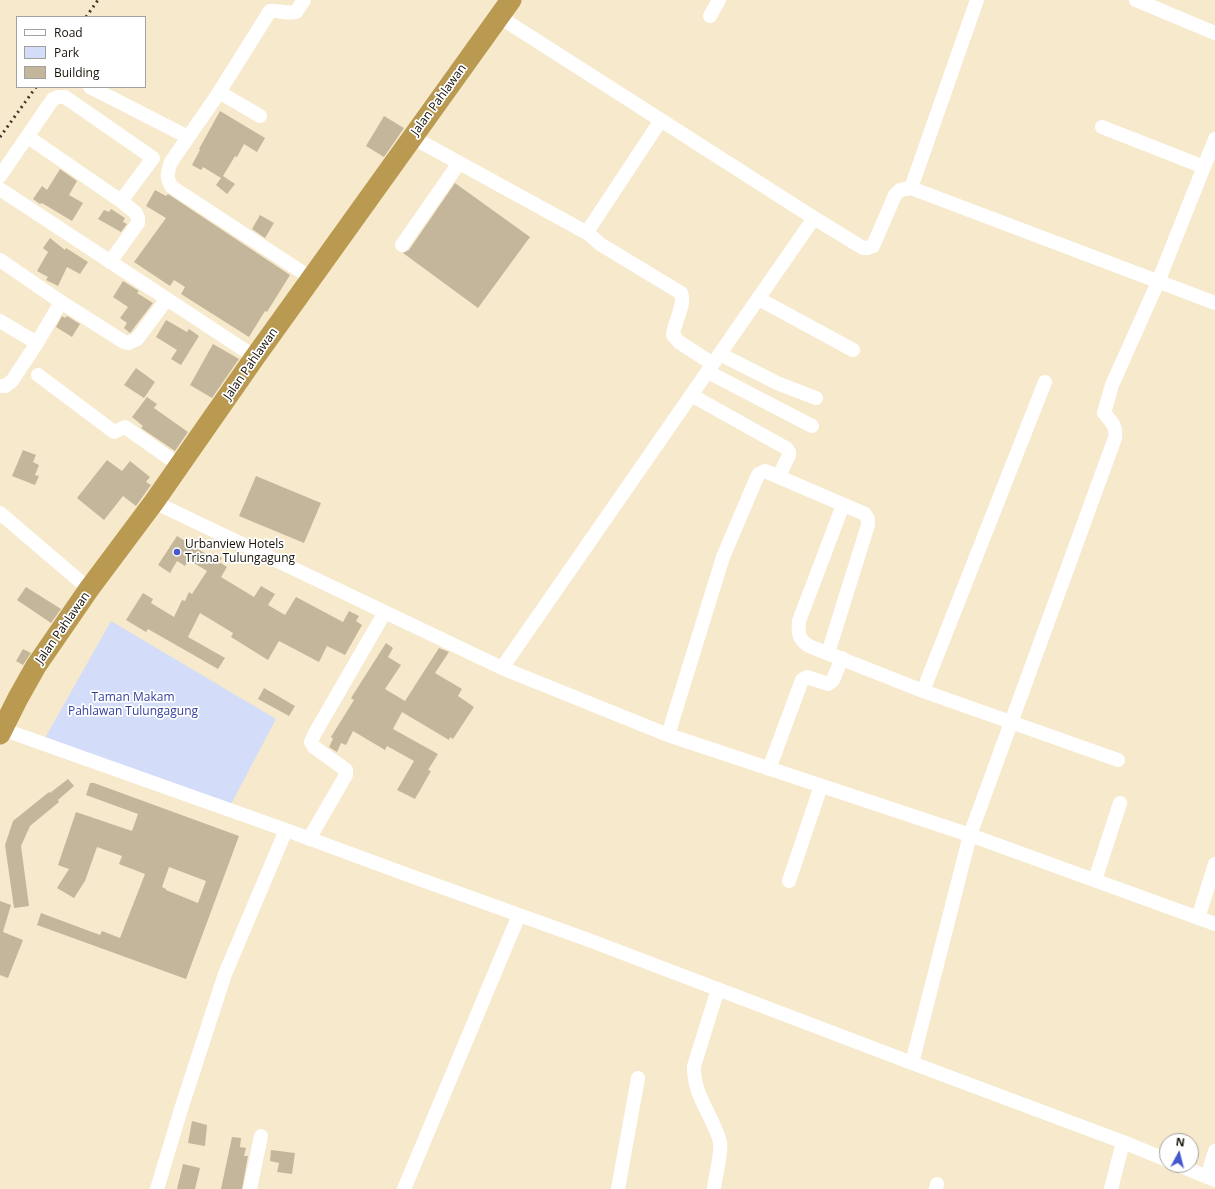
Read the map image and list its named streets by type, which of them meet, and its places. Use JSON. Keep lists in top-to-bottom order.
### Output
{
  "streets": {
    "highway": ["Jalan Pahlawan"]
  },
  "parks": ["Taman Makam Pahlawan Tulungagung"],
  "places": ["Urbanview Hotels Trisna Tulungagung"],
  "legend": ["Road", "Park", "Building"],
  "north": "top"
}
